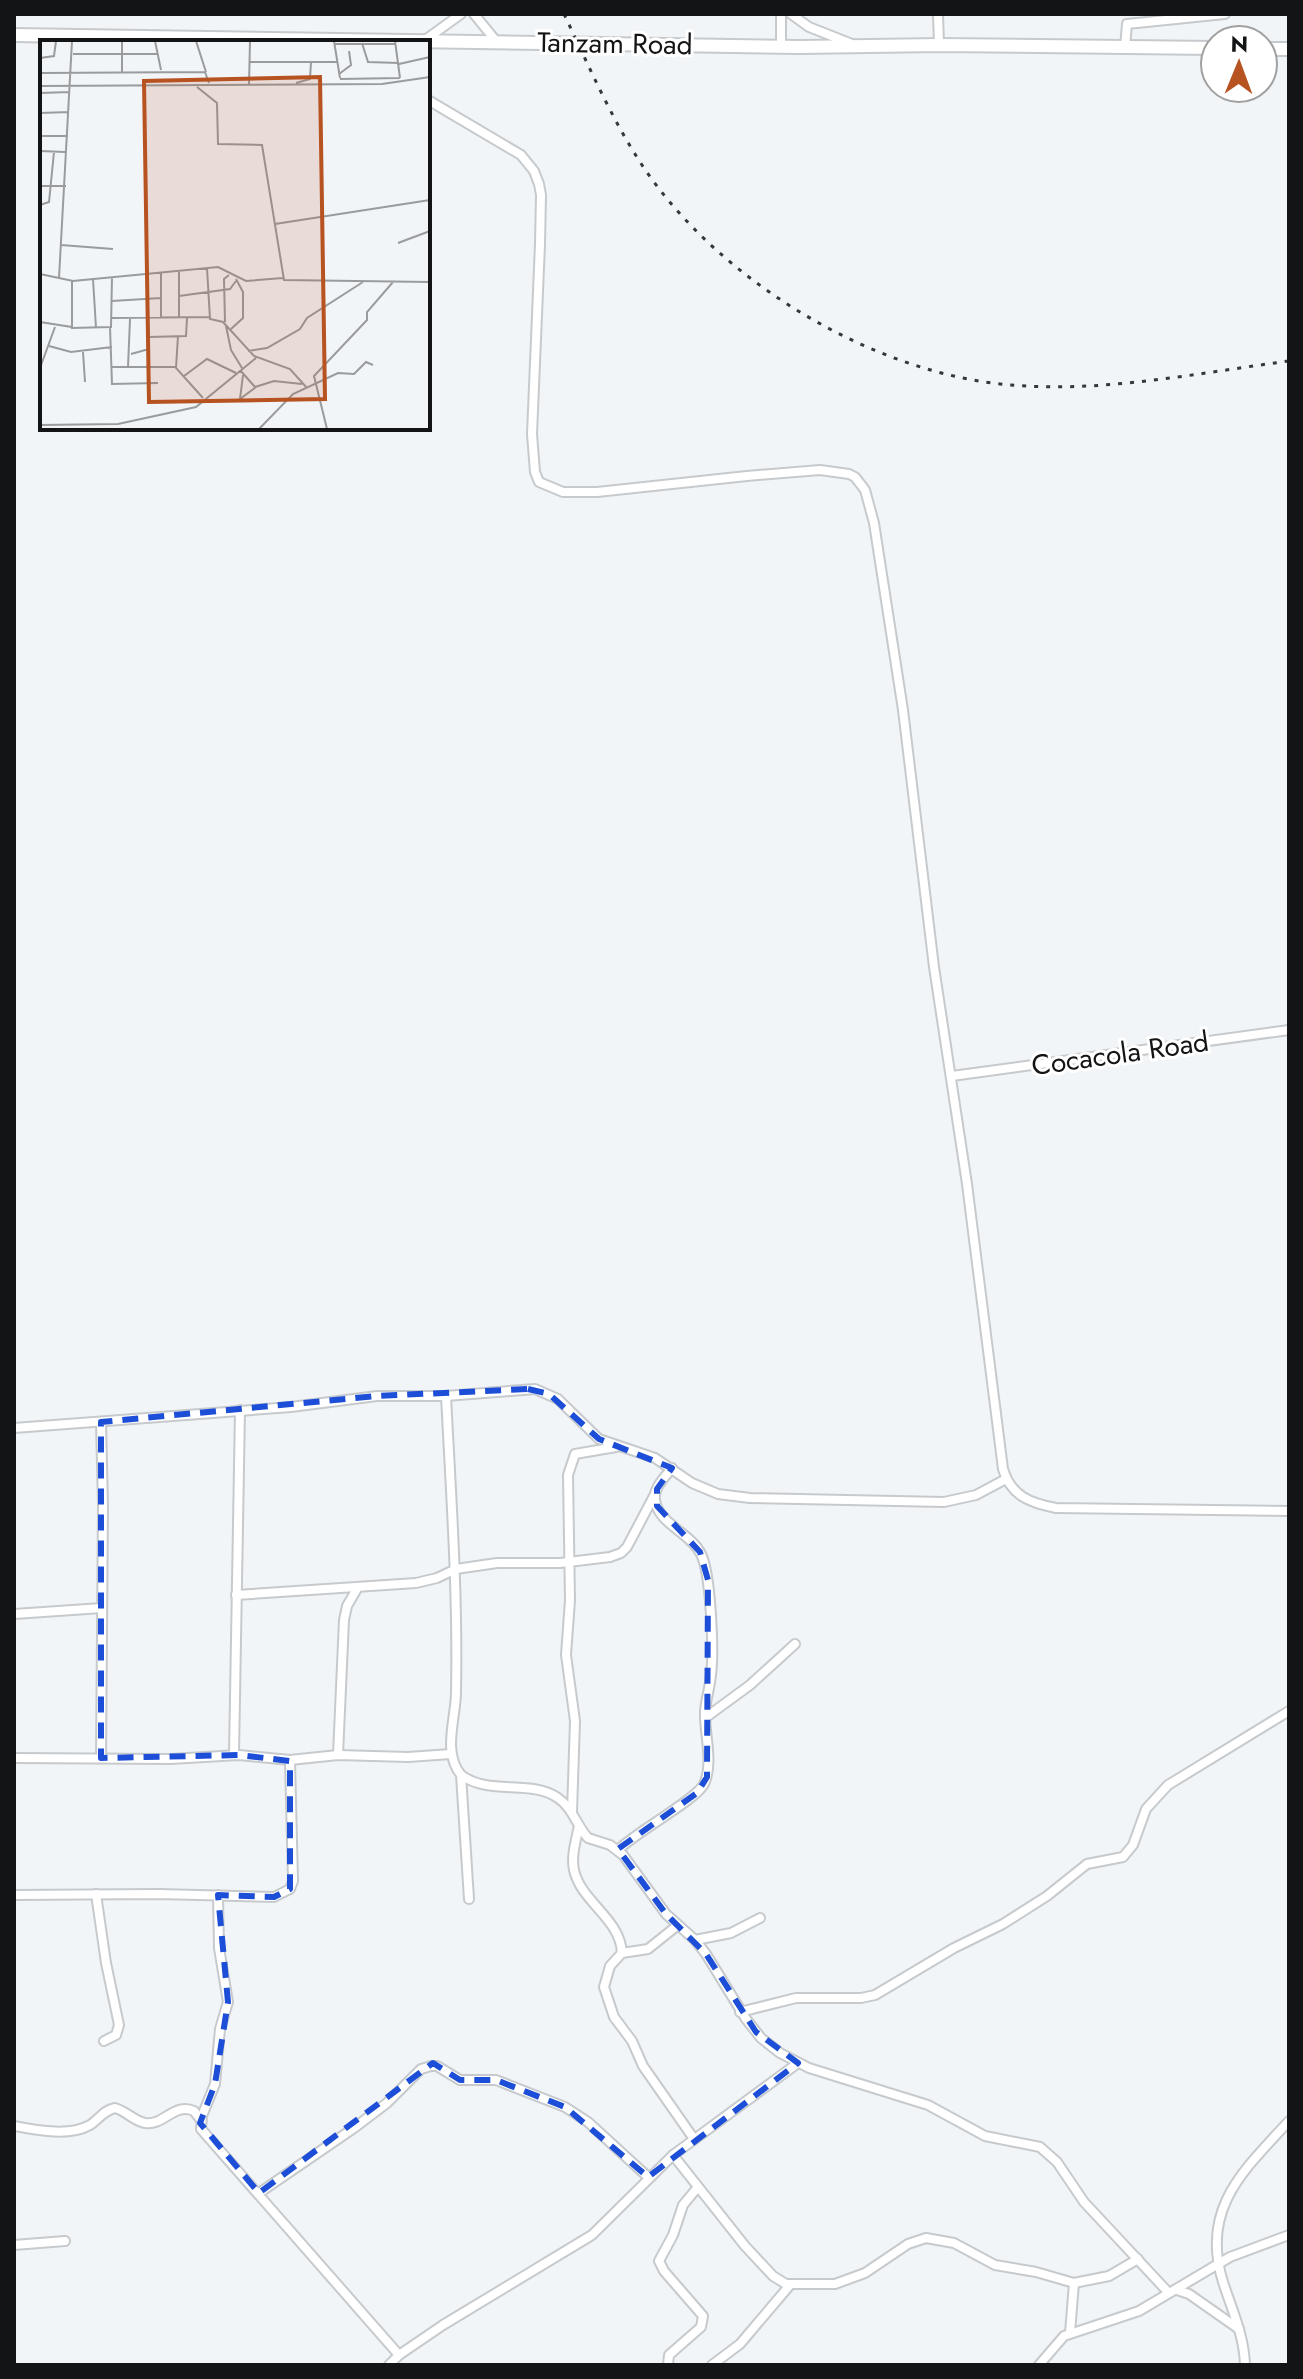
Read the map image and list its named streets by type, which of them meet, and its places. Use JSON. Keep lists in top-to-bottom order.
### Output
{
  "streets": {
    "highway": ["Tanzam Road"],
    "street": ["Cocacola Road"]
  },
  "north": "top"
}
